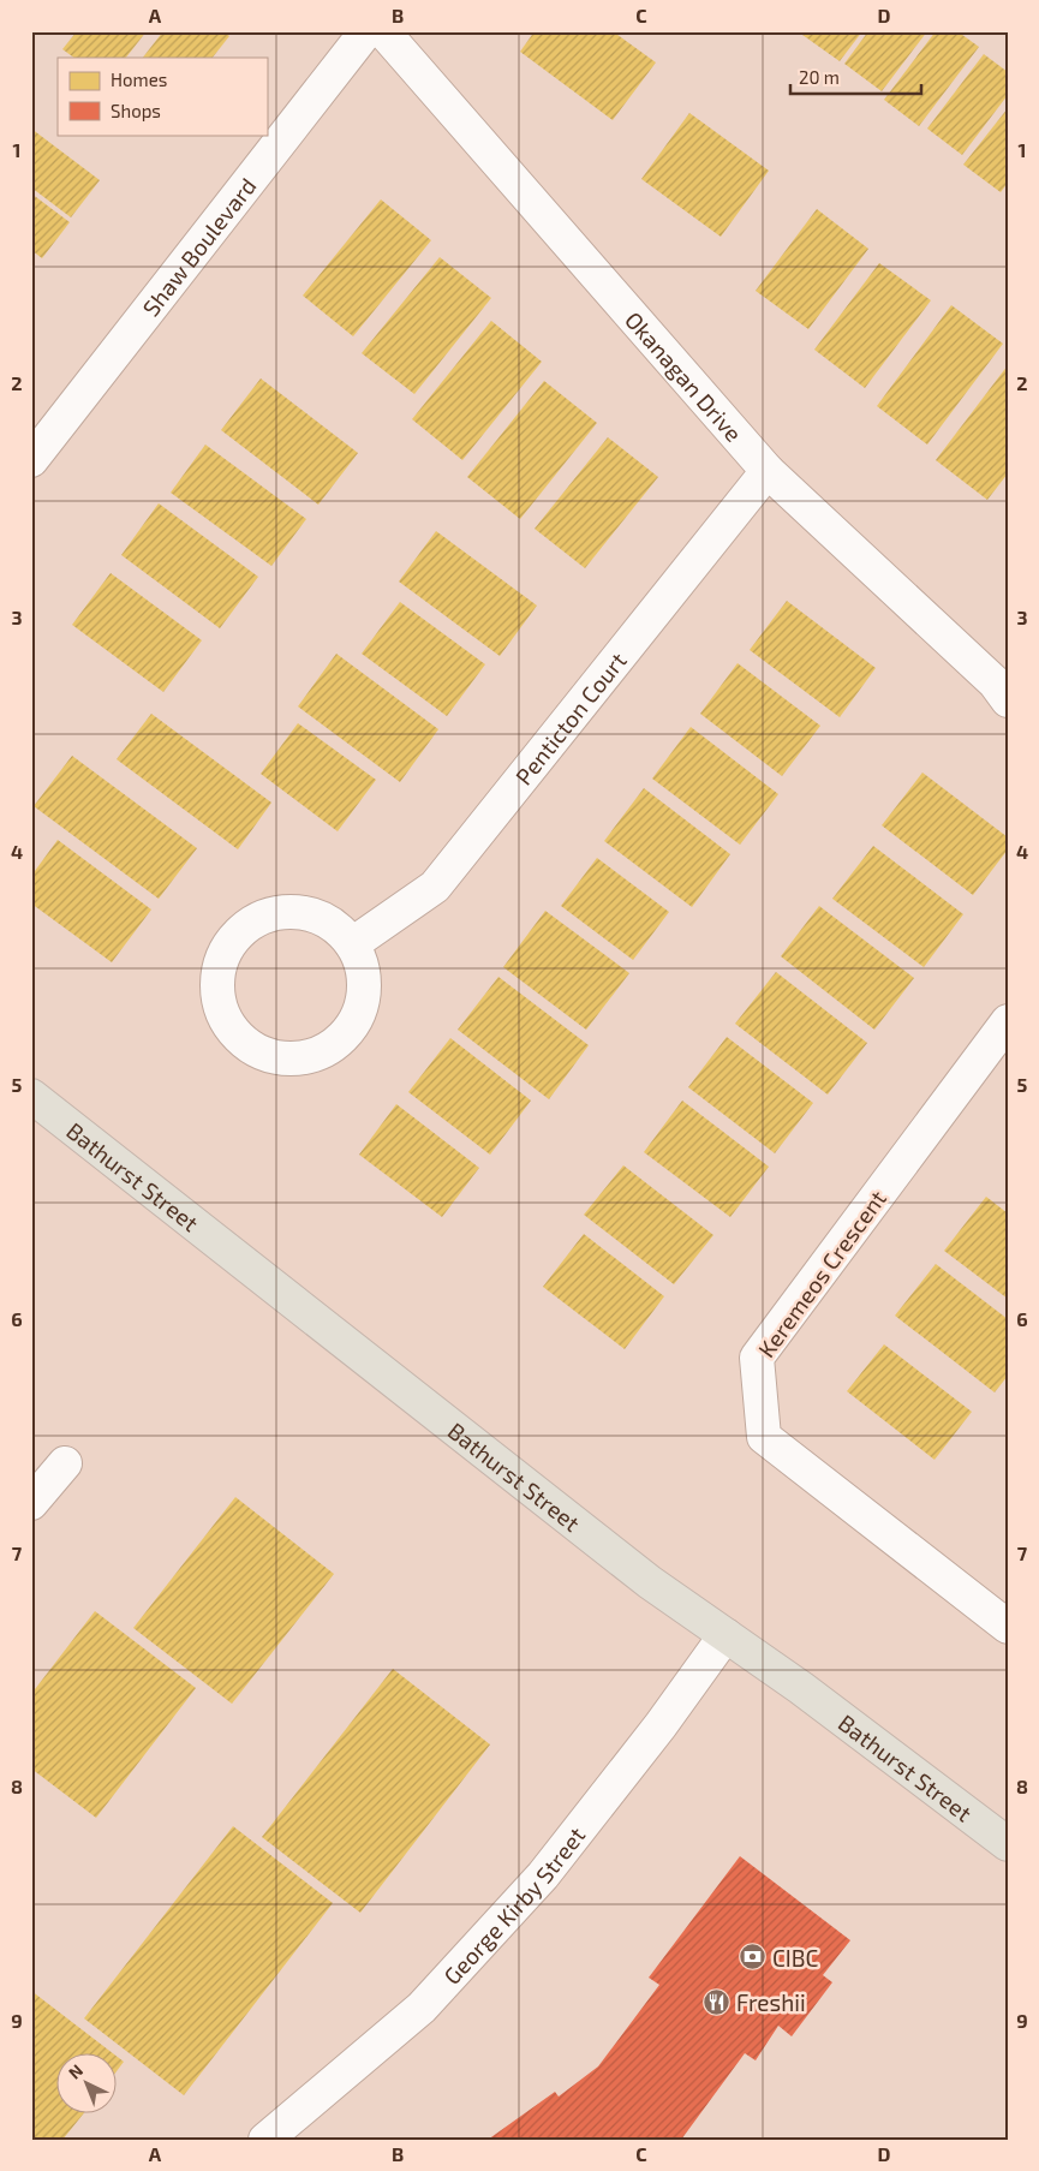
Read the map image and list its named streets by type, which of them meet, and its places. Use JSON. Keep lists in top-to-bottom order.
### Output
{
  "streets": {
    "main road": ["Bathurst Street"],
    "street": [
      "Shaw Boulevard",
      "Okanagan Drive",
      "Penticton Court",
      "Keremeos Crescent",
      "George Kirby Street"
    ]
  },
  "crossings": [
    ["Okanagan Drive", "Penticton Court"],
    ["Bathurst Street", "George Kirby Street"]
  ],
  "places": {
    "bank": ["CIBC"],
    "restaurant": ["Freshii"]
  },
  "legend": ["Homes", "Shops"],
  "scale_bar": "20 m",
  "north": "top left",
  "grid": {
    "columns": [
      "A",
      "B",
      "C",
      "D"
    ],
    "rows": [
      "1",
      "2",
      "3",
      "4",
      "5",
      "6",
      "7",
      "8",
      "9"
    ]
  }
}
